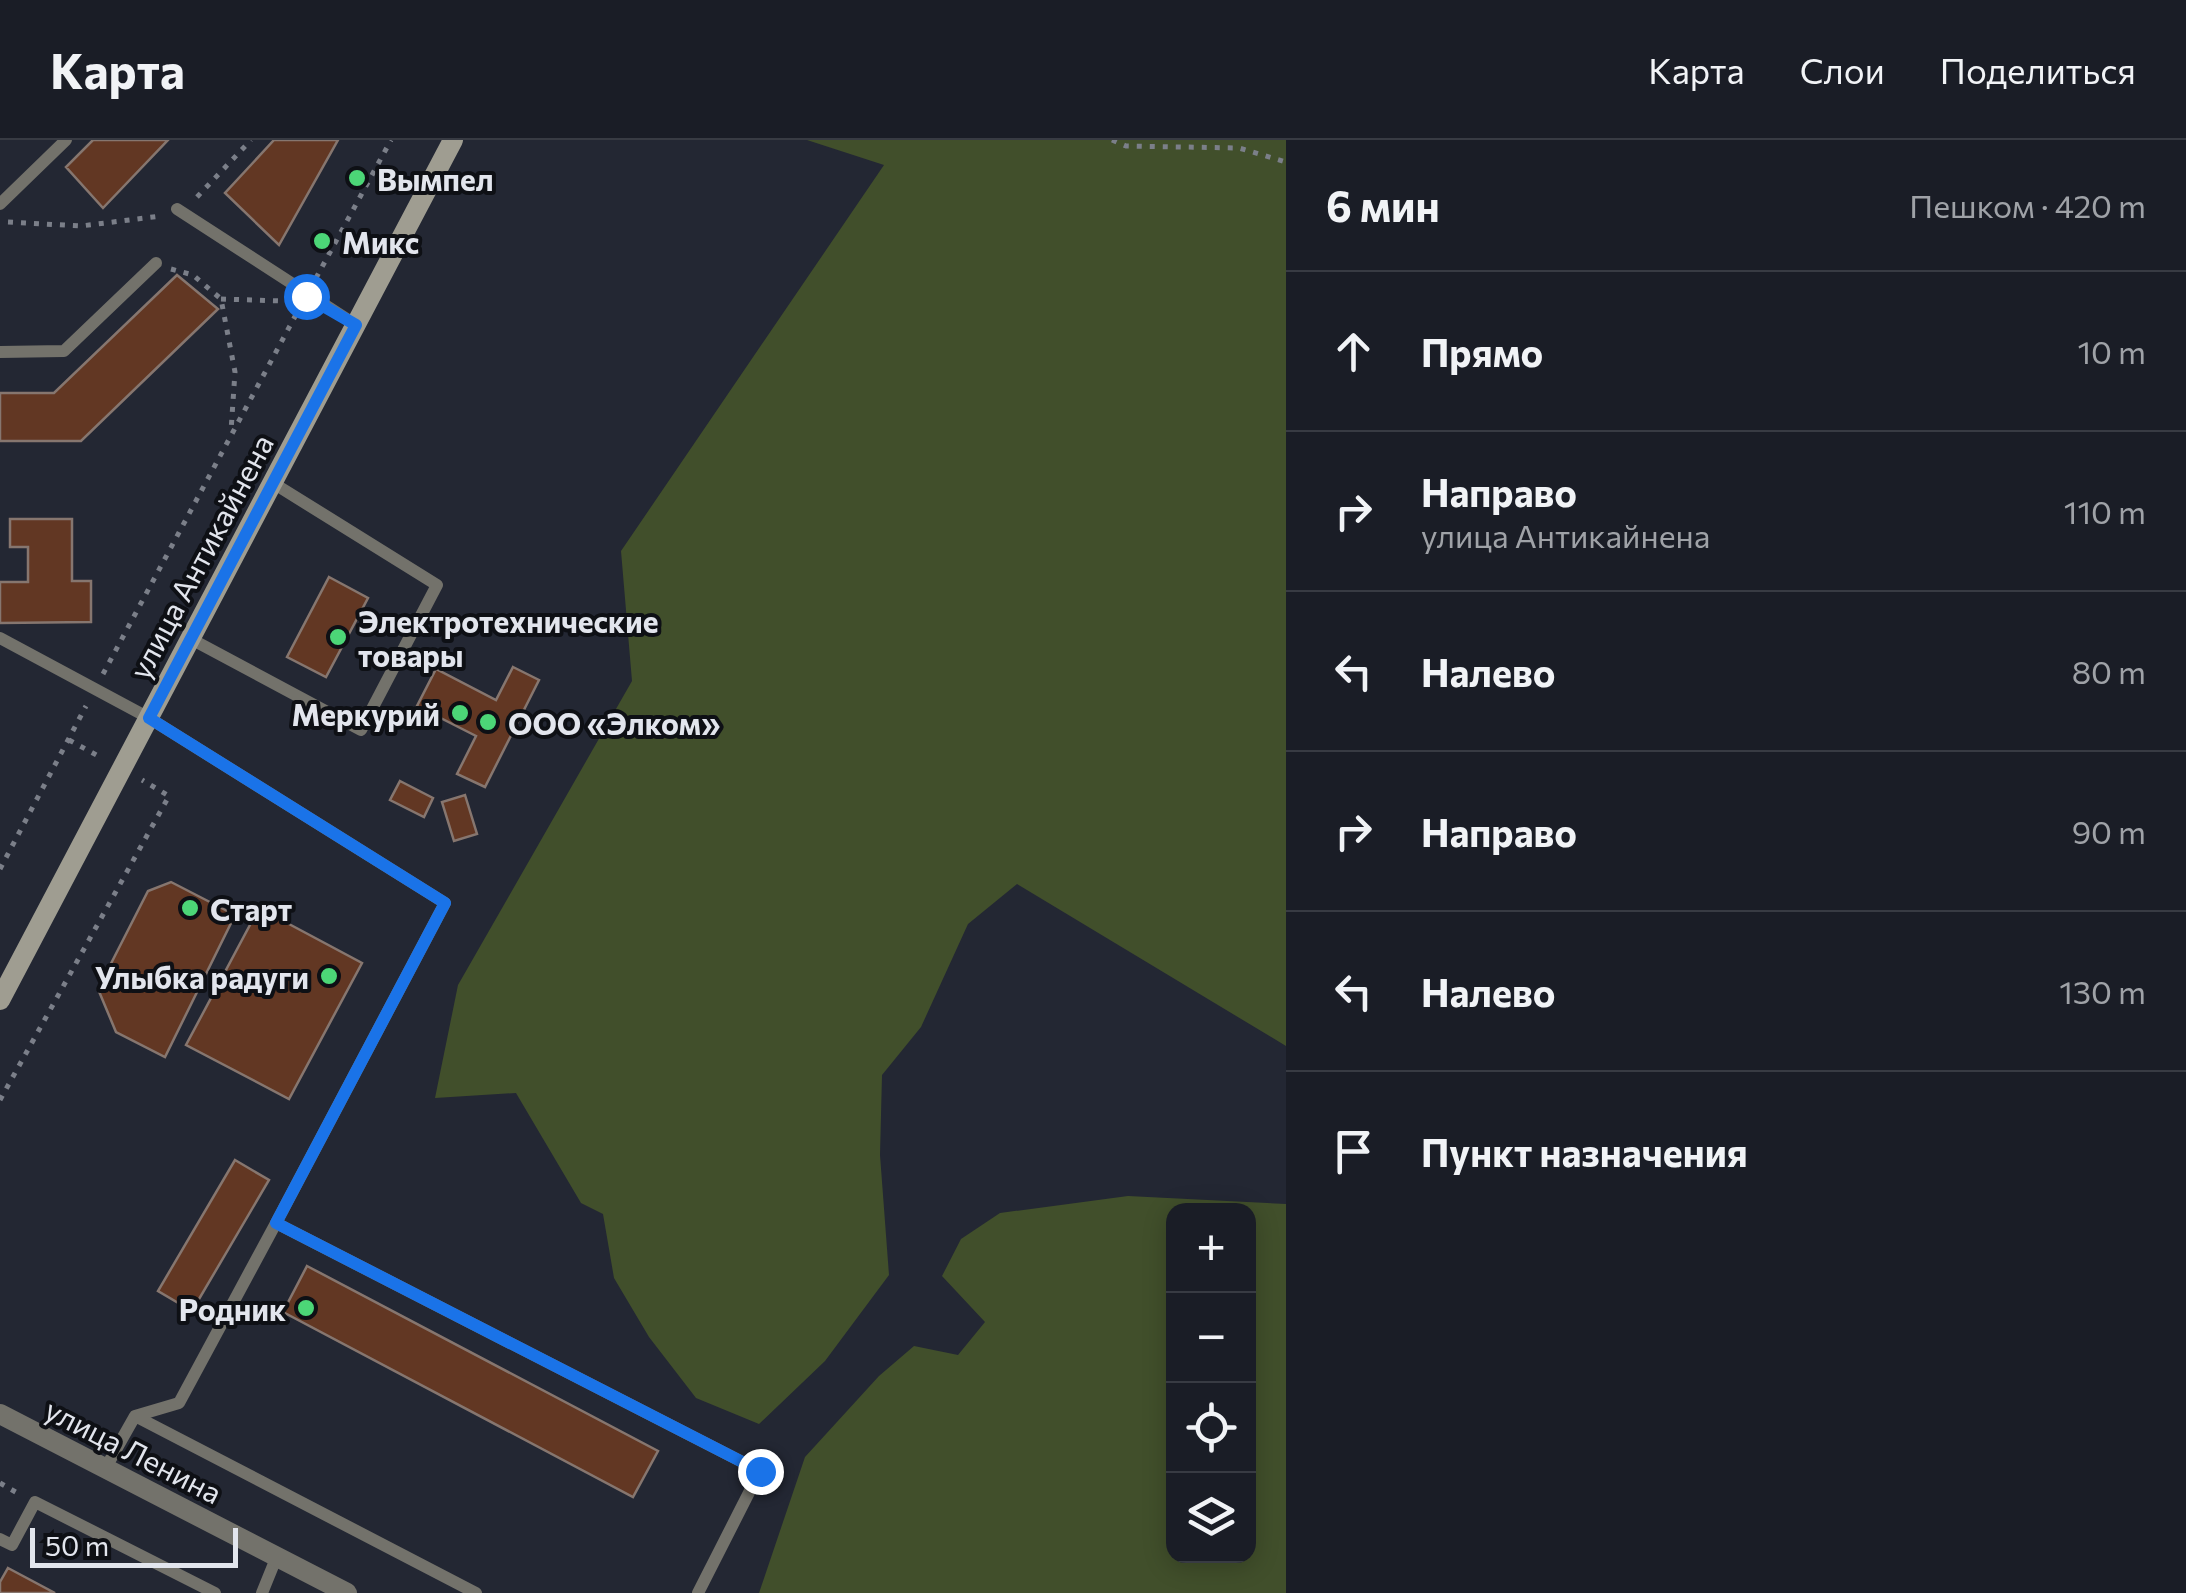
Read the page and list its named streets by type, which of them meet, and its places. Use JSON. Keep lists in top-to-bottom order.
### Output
{
  "streets": {
    "main road": ["улица Антикайнена"],
    "street": ["улица Ленина"]
  },
  "places": [
    "Вымпел",
    "Микс",
    "Электротехнические товары",
    "Меркурий",
    "ООО «Элком»",
    "Старт",
    "Улыбка радуги",
    "Родник"
  ],
  "scale_bar": "50 m",
  "page": {
    "header": "Карта",
    "nav": ["Карта", "Слои", "Поделиться"],
    "heading": ["6 мин", "Пешком · 420 m"],
    "list": [
      ["Прямо", "10 m"],
      ["Направо", "улица Антикайнена", "110 m"],
      ["Налево", "80 m"],
      ["Направо", "90 m"],
      ["Налево", "130 m"],
      "Пункт назначения"
    ],
    "map_buttons": ["+", "−"],
    "scale": "50 m"
  }
}
